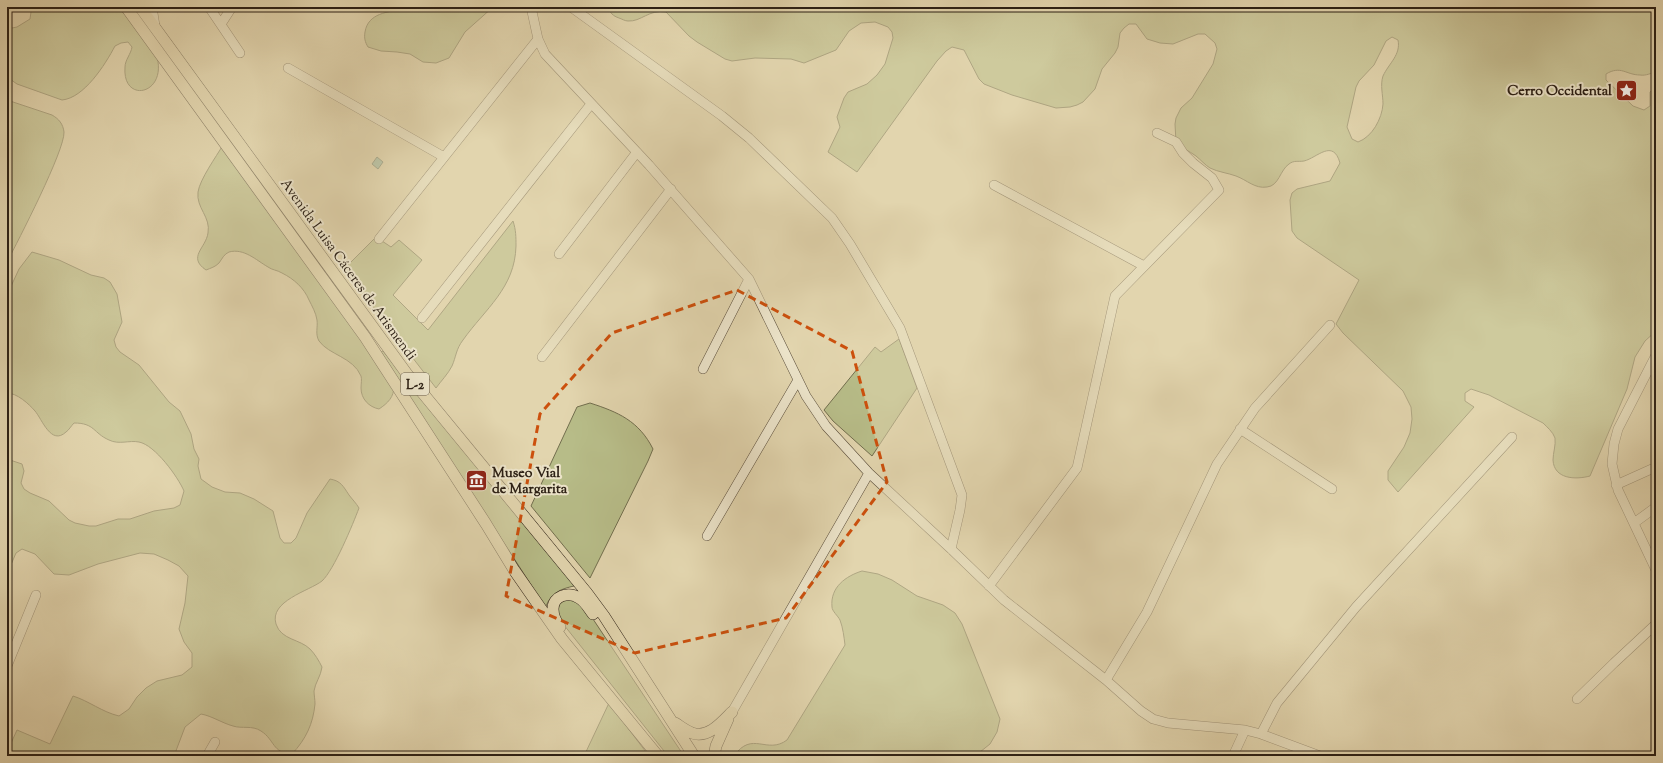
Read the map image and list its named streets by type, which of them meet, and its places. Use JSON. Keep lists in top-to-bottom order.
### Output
{
  "streets": {
    "main road": ["Avenida Luisa Cáceres de Arismendi", "L-2"]
  },
  "places": {
    "place": ["Cerro Occidental"],
    "museum": ["Museo Vial de Margarita"]
  }
}
